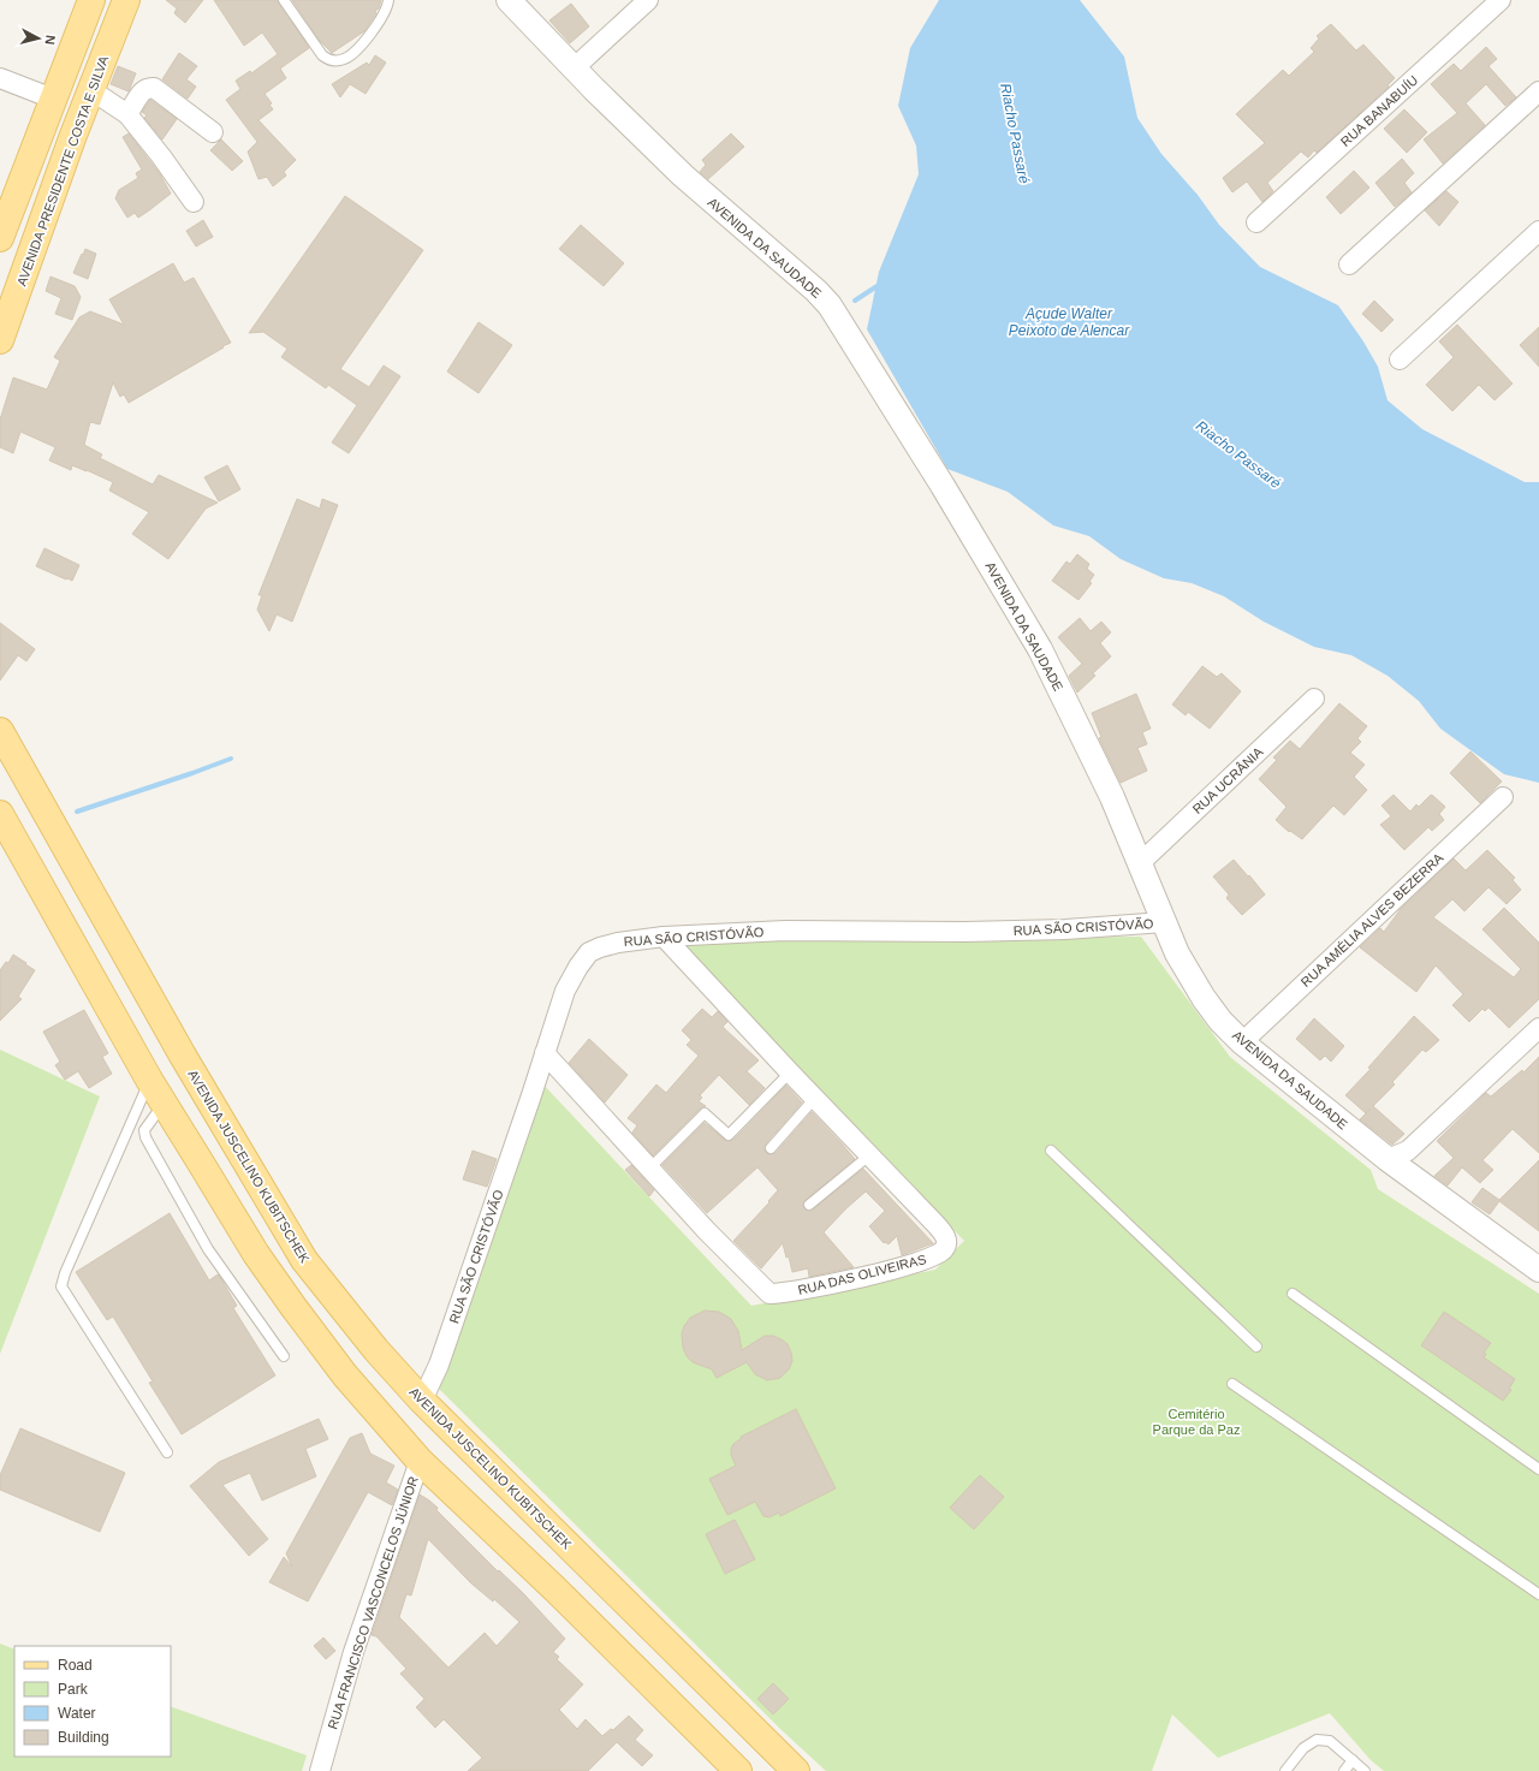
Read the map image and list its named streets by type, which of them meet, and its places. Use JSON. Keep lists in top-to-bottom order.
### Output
{
  "streets": {
    "main road": ["AVENIDA PRESIDENTE COSTA E SILVA", "AVENIDA JUSCELINO KUBITSCHEK"],
    "street": [
      "RUA BANABUÍU",
      "AVENIDA DA SAUDADE",
      "RUA UCRÂNIA",
      "RUA AMÉLIA ALVES BEZERRA",
      "RUA SÃO CRISTÓVÃO",
      "RUA DAS OLIVEIRAS",
      "RUA FRANCISCO VASCONCELOS JÚNIOR"
    ]
  },
  "crossings": [
    ["AVENIDA DA SAUDADE", "RUA UCRÂNIA"],
    ["AVENIDA DA SAUDADE", "RUA AMÉLIA ALVES BEZERRA"],
    ["AVENIDA DA SAUDADE", "RUA SÃO CRISTÓVÃO"],
    ["RUA SÃO CRISTÓVÃO", "AVENIDA JUSCELINO KUBITSCHEK"],
    ["RUA SÃO CRISTÓVÃO", "RUA DAS OLIVEIRAS"]
  ],
  "water": ["Riacho Passaré", "Açude Walter Peixoto de Alencar"],
  "parks": ["Cemitério Parque da Paz"],
  "legend": [
    "Road",
    "Park",
    "Water",
    "Building"
  ],
  "north": "right"
}
